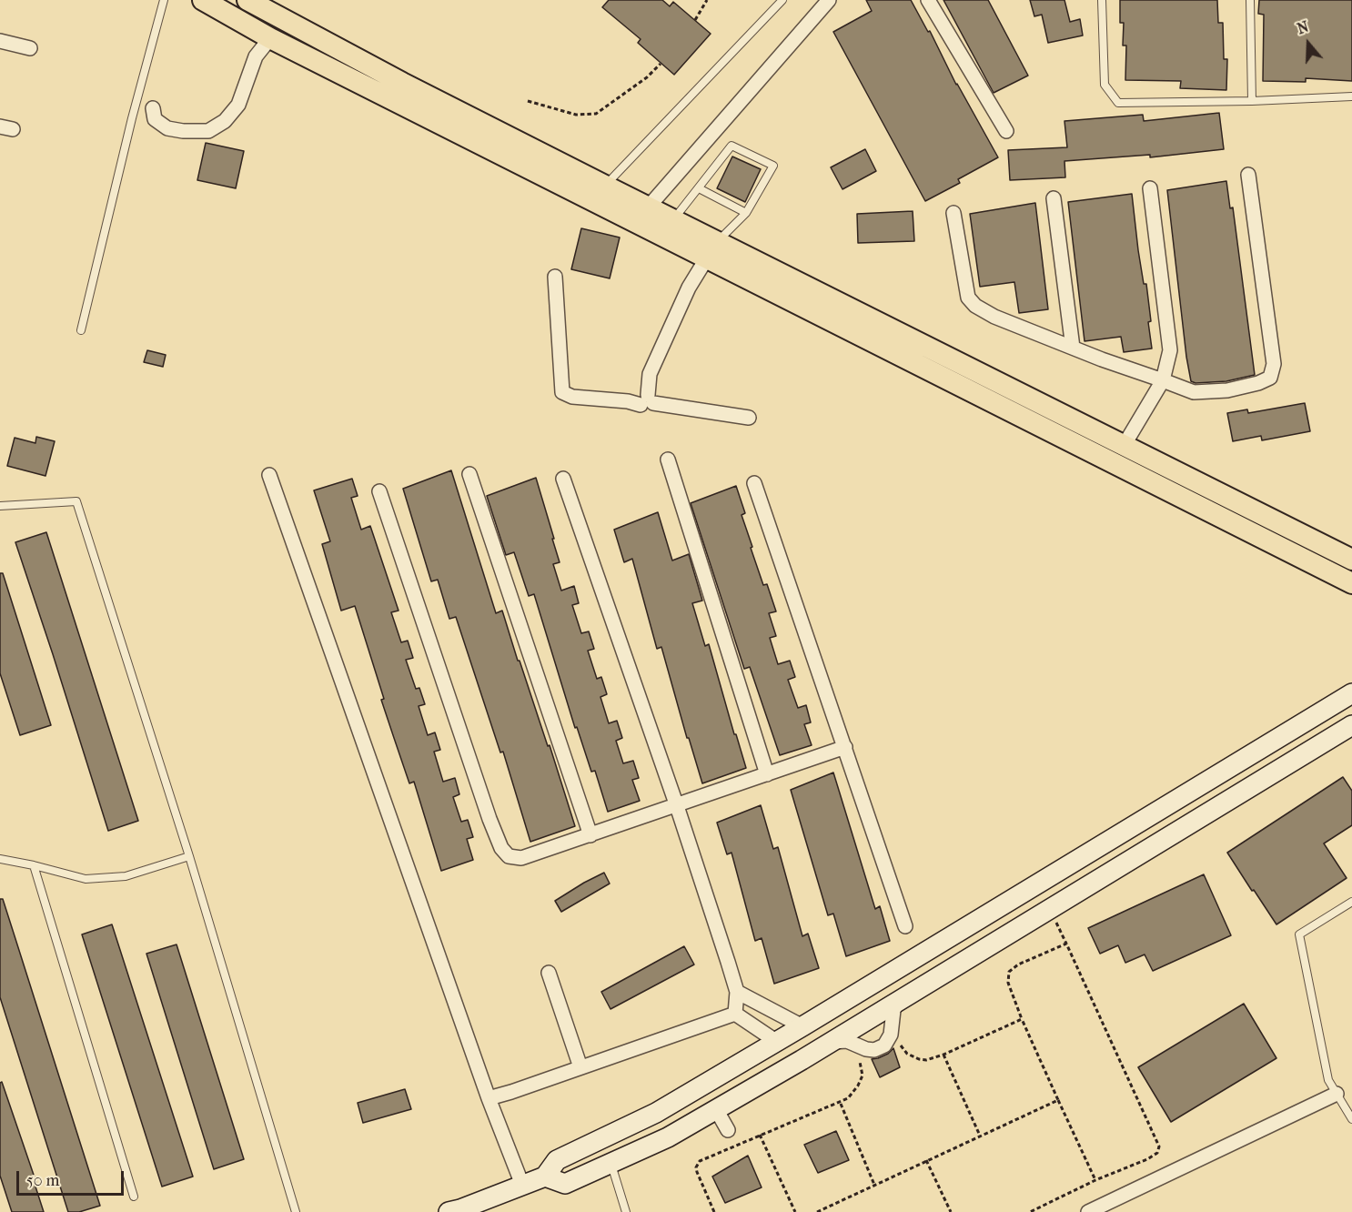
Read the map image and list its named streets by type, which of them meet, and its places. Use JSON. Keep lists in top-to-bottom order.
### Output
{
  "scale_bar": "50 m",
  "north": "top"
}
